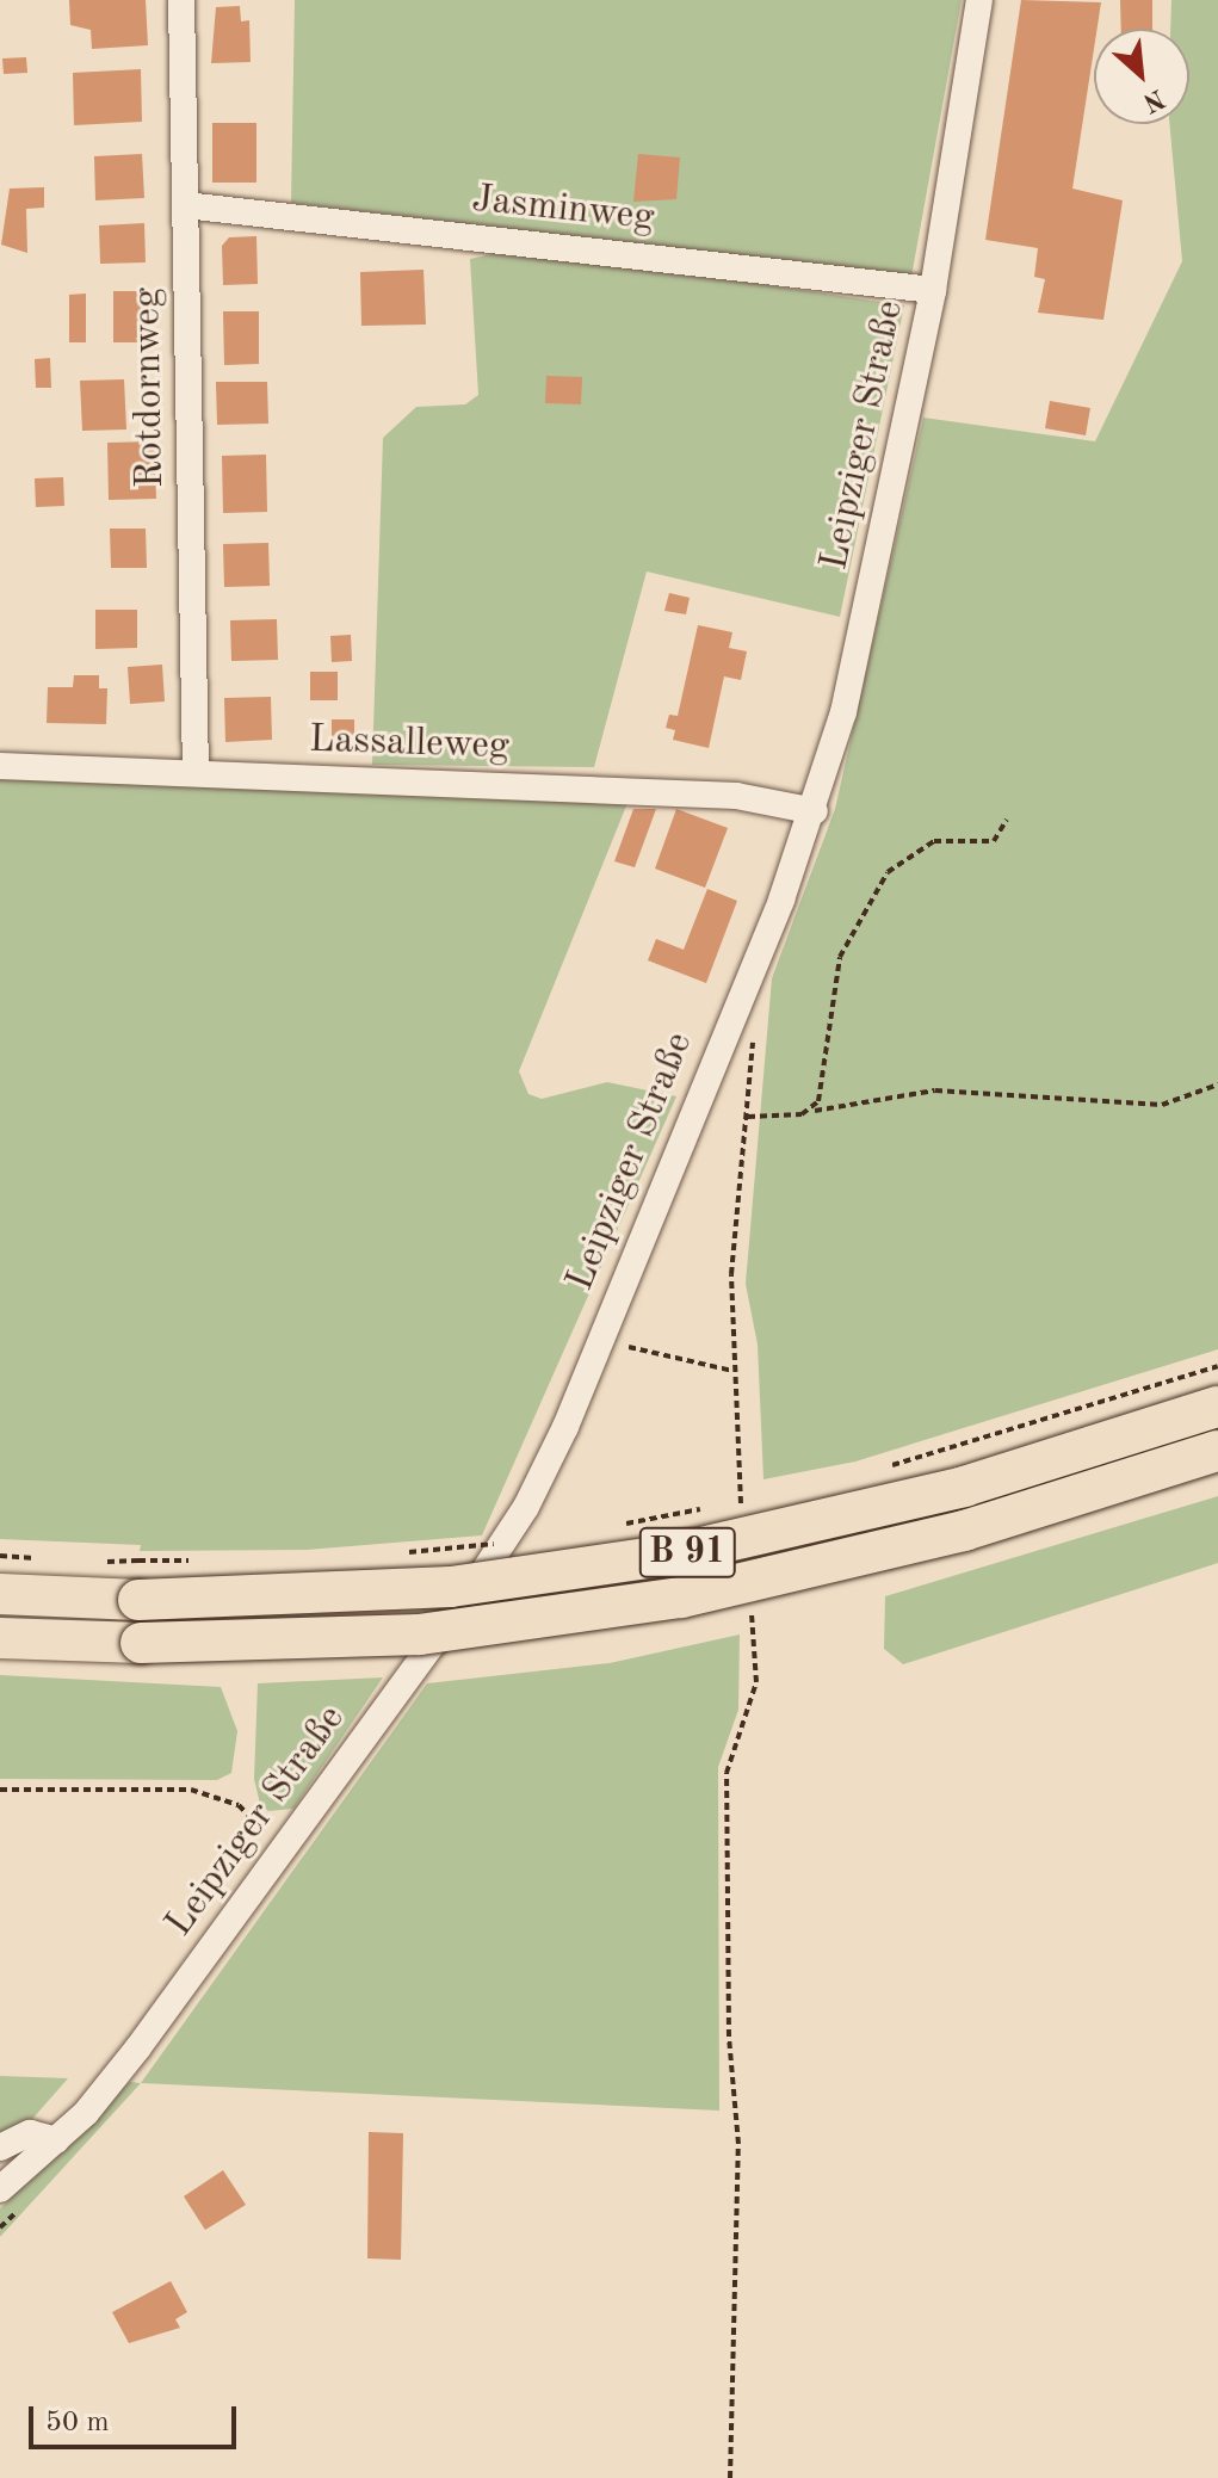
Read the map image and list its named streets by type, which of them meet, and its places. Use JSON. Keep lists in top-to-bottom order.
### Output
{
  "streets": {
    "highway": ["B 91"],
    "street": [
      "Jasminweg",
      "Rotdornweg",
      "Leipziger Straße",
      "Lassalleweg"
    ]
  },
  "crossings": [
    ["Jasminweg", "Rotdornweg"],
    ["Jasminweg", "Leipziger Straße"],
    ["Rotdornweg", "Lassalleweg"],
    ["Leipziger Straße", "Lassalleweg"]
  ],
  "scale_bar": "50 m",
  "north": "bottom right"
}
